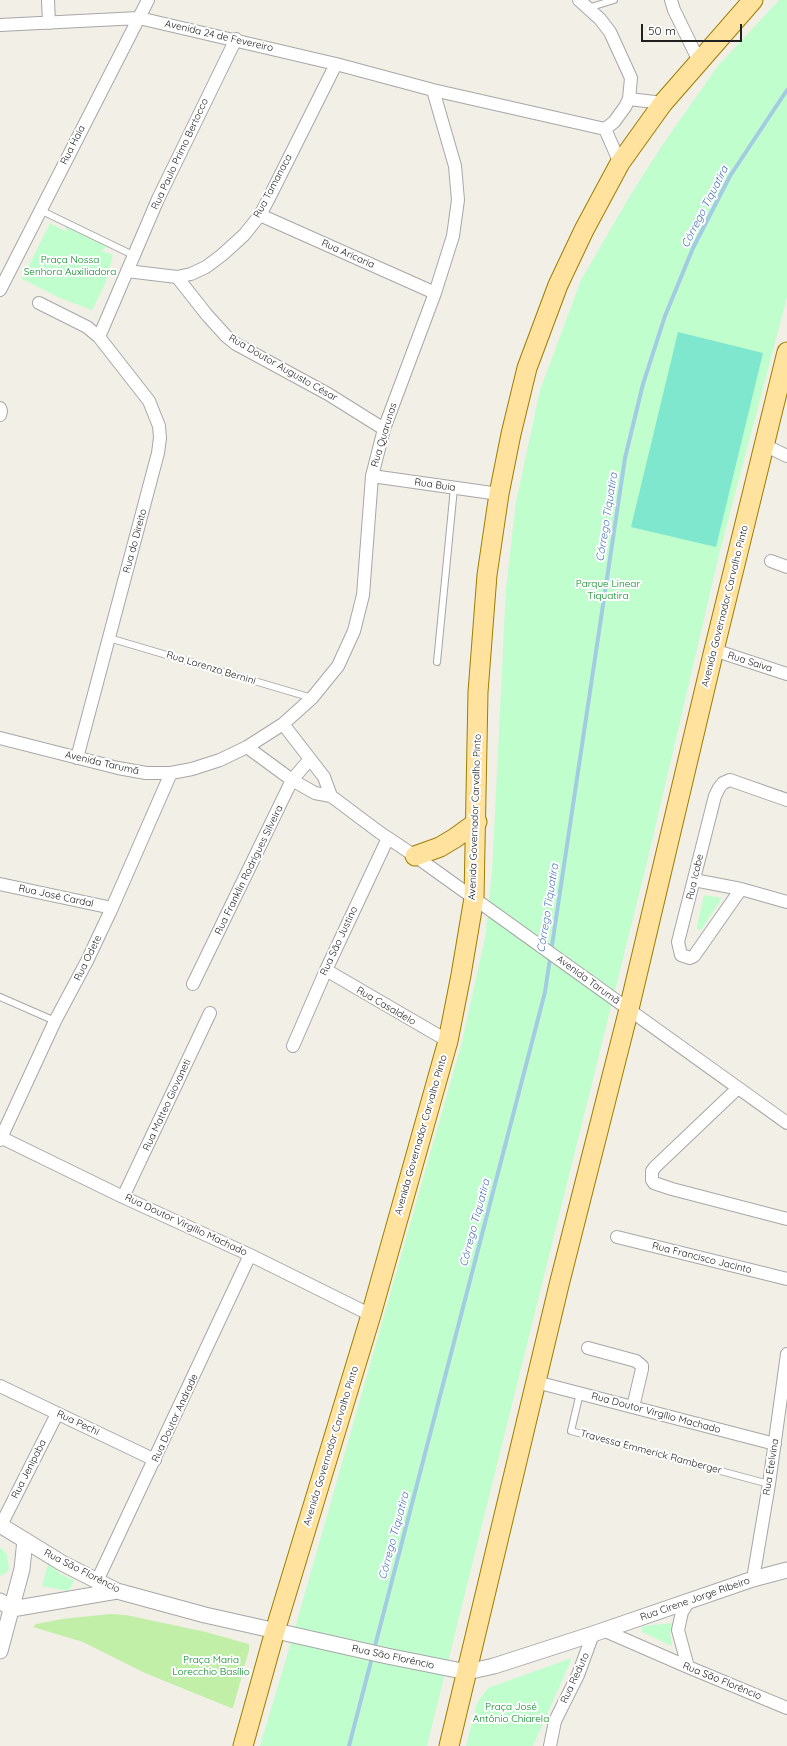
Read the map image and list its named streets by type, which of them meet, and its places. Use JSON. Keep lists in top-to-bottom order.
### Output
{
  "streets": {
    "main road": ["Avenida Governador Carvalho Pinto"],
    "street": [
      "Avenida 24 de Fevereiro",
      "Rua Haia",
      "Rua Paulo Primo Bertocco",
      "Rua Tamanaca",
      "Rua Aricaria",
      "Rua Doutor Augusto César",
      "Rua Quarunas",
      "Rua Buia",
      "Rua do Direito",
      "Rua Saiva",
      "Avenida Tarumã",
      "Rua Franklin Rodrigues Silveira",
      "Rua Icobe",
      "Rua José Cardal",
      "Rua São Justino",
      "Rua Odete",
      "Rua Casaldelo",
      "Rua Matteo Giovaneti",
      "Rua Doutor Virgílio Machado",
      "Rua Francisco Jacinto",
      "Rua Doutor Andrade",
      "Rua Pechi",
      "Rua Etelvina",
      "Rua Jenipaba",
      "Rua São Florêncio",
      "Rua Cirene Jorge Ribeiro",
      "Rua Reduto"
    ],
    "lane": ["Rua Lorenzo Bernini", "Travessa Emmerick Ramberger"]
  },
  "crossings": [
    ["Avenida 24 de Fevereiro", "Rua Haia"],
    ["Avenida 24 de Fevereiro", "Rua Paulo Primo Bertocco"],
    ["Avenida 24 de Fevereiro", "Rua Tamanaca"],
    ["Avenida 24 de Fevereiro", "Rua Quarunas"],
    ["Rua Tamanaca", "Rua Aricaria"],
    ["Rua Tamanaca", "Rua Doutor Augusto César"],
    ["Rua Aricaria", "Rua Quarunas"],
    ["Rua Doutor Augusto César", "Rua Quarunas"],
    ["Rua Quarunas", "Rua Buia"],
    ["Rua Quarunas", "Rua Lorenzo Bernini"],
    ["Rua Quarunas", "Avenida Tarumã"],
    ["Rua Buia", "Avenida Governador Carvalho Pinto"],
    ["Rua do Direito", "Rua Lorenzo Bernini"],
    ["Rua do Direito", "Avenida Tarumã"],
    ["Avenida Governador Carvalho Pinto", "Rua Saiva"],
    ["Avenida Governador Carvalho Pinto", "Avenida Tarumã"],
    ["Avenida Governador Carvalho Pinto", "Rua Casaldelo"],
    ["Avenida Governador Carvalho Pinto", "Rua Doutor Virgílio Machado"],
    ["Avenida Governador Carvalho Pinto", "Rua São Florêncio"],
    ["Avenida Tarumã", "Rua Franklin Rodrigues Silveira"],
    ["Avenida Tarumã", "Rua São Justino"],
    ["Avenida Tarumã", "Rua Odete"],
    ["Rua José Cardal", "Rua Odete"],
    ["Rua São Justino", "Rua Casaldelo"],
    ["Rua Odete", "Rua Doutor Virgílio Machado"],
    ["Rua Matteo Giovaneti", "Rua Doutor Virgílio Machado"],
    ["Rua Doutor Virgílio Machado", "Rua Doutor Andrade"],
    ["Rua Doutor Virgílio Machado", "Travessa Emmerick Ramberger"],
    ["Rua Doutor Virgílio Machado", "Rua Etelvina"],
    ["Rua Doutor Andrade", "Rua Pechi"],
    ["Rua Doutor Andrade", "Rua São Florêncio"],
    ["Rua Pechi", "Rua Jenipaba"],
    ["Travessa Emmerick Ramberger", "Rua Etelvina"],
    ["Rua Etelvina", "Rua Cirene Jorge Ribeiro"],
    ["Rua Jenipaba", "Rua São Florêncio"],
    ["Rua São Florêncio", "Rua Cirene Jorge Ribeiro"],
    ["Rua São Florêncio", "Rua Reduto"],
    ["Rua Cirene Jorge Ribeiro", "Rua Reduto"]
  ],
  "water": ["Córrego Tiquatira"],
  "parks": [
    "Praça Nossa Senhora Auxiliadora",
    "Parque Linear Tiquatira",
    "Praça Maria Lorecchio Basílio",
    "Praça José Antônio Chiarela"
  ],
  "scale_bar": "50 m"
}
